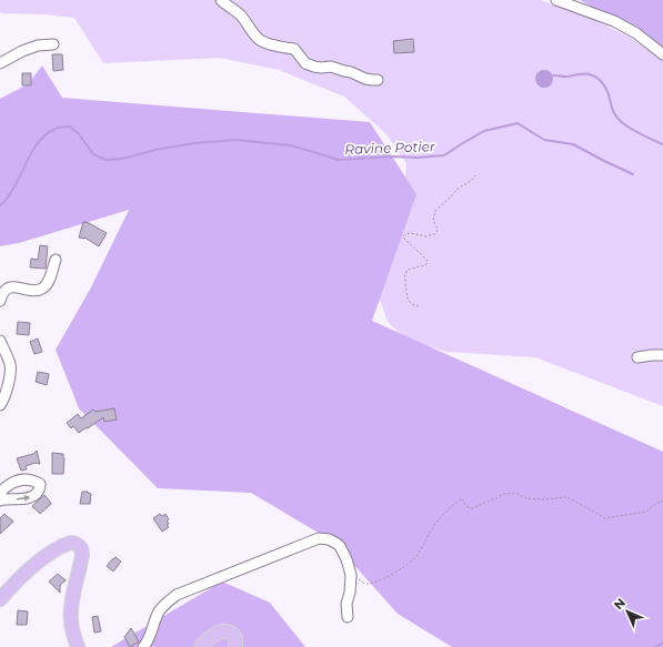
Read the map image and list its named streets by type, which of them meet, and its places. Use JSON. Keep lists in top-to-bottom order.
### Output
{
  "water": ["Ravine Potier"],
  "north": "top left"
}
